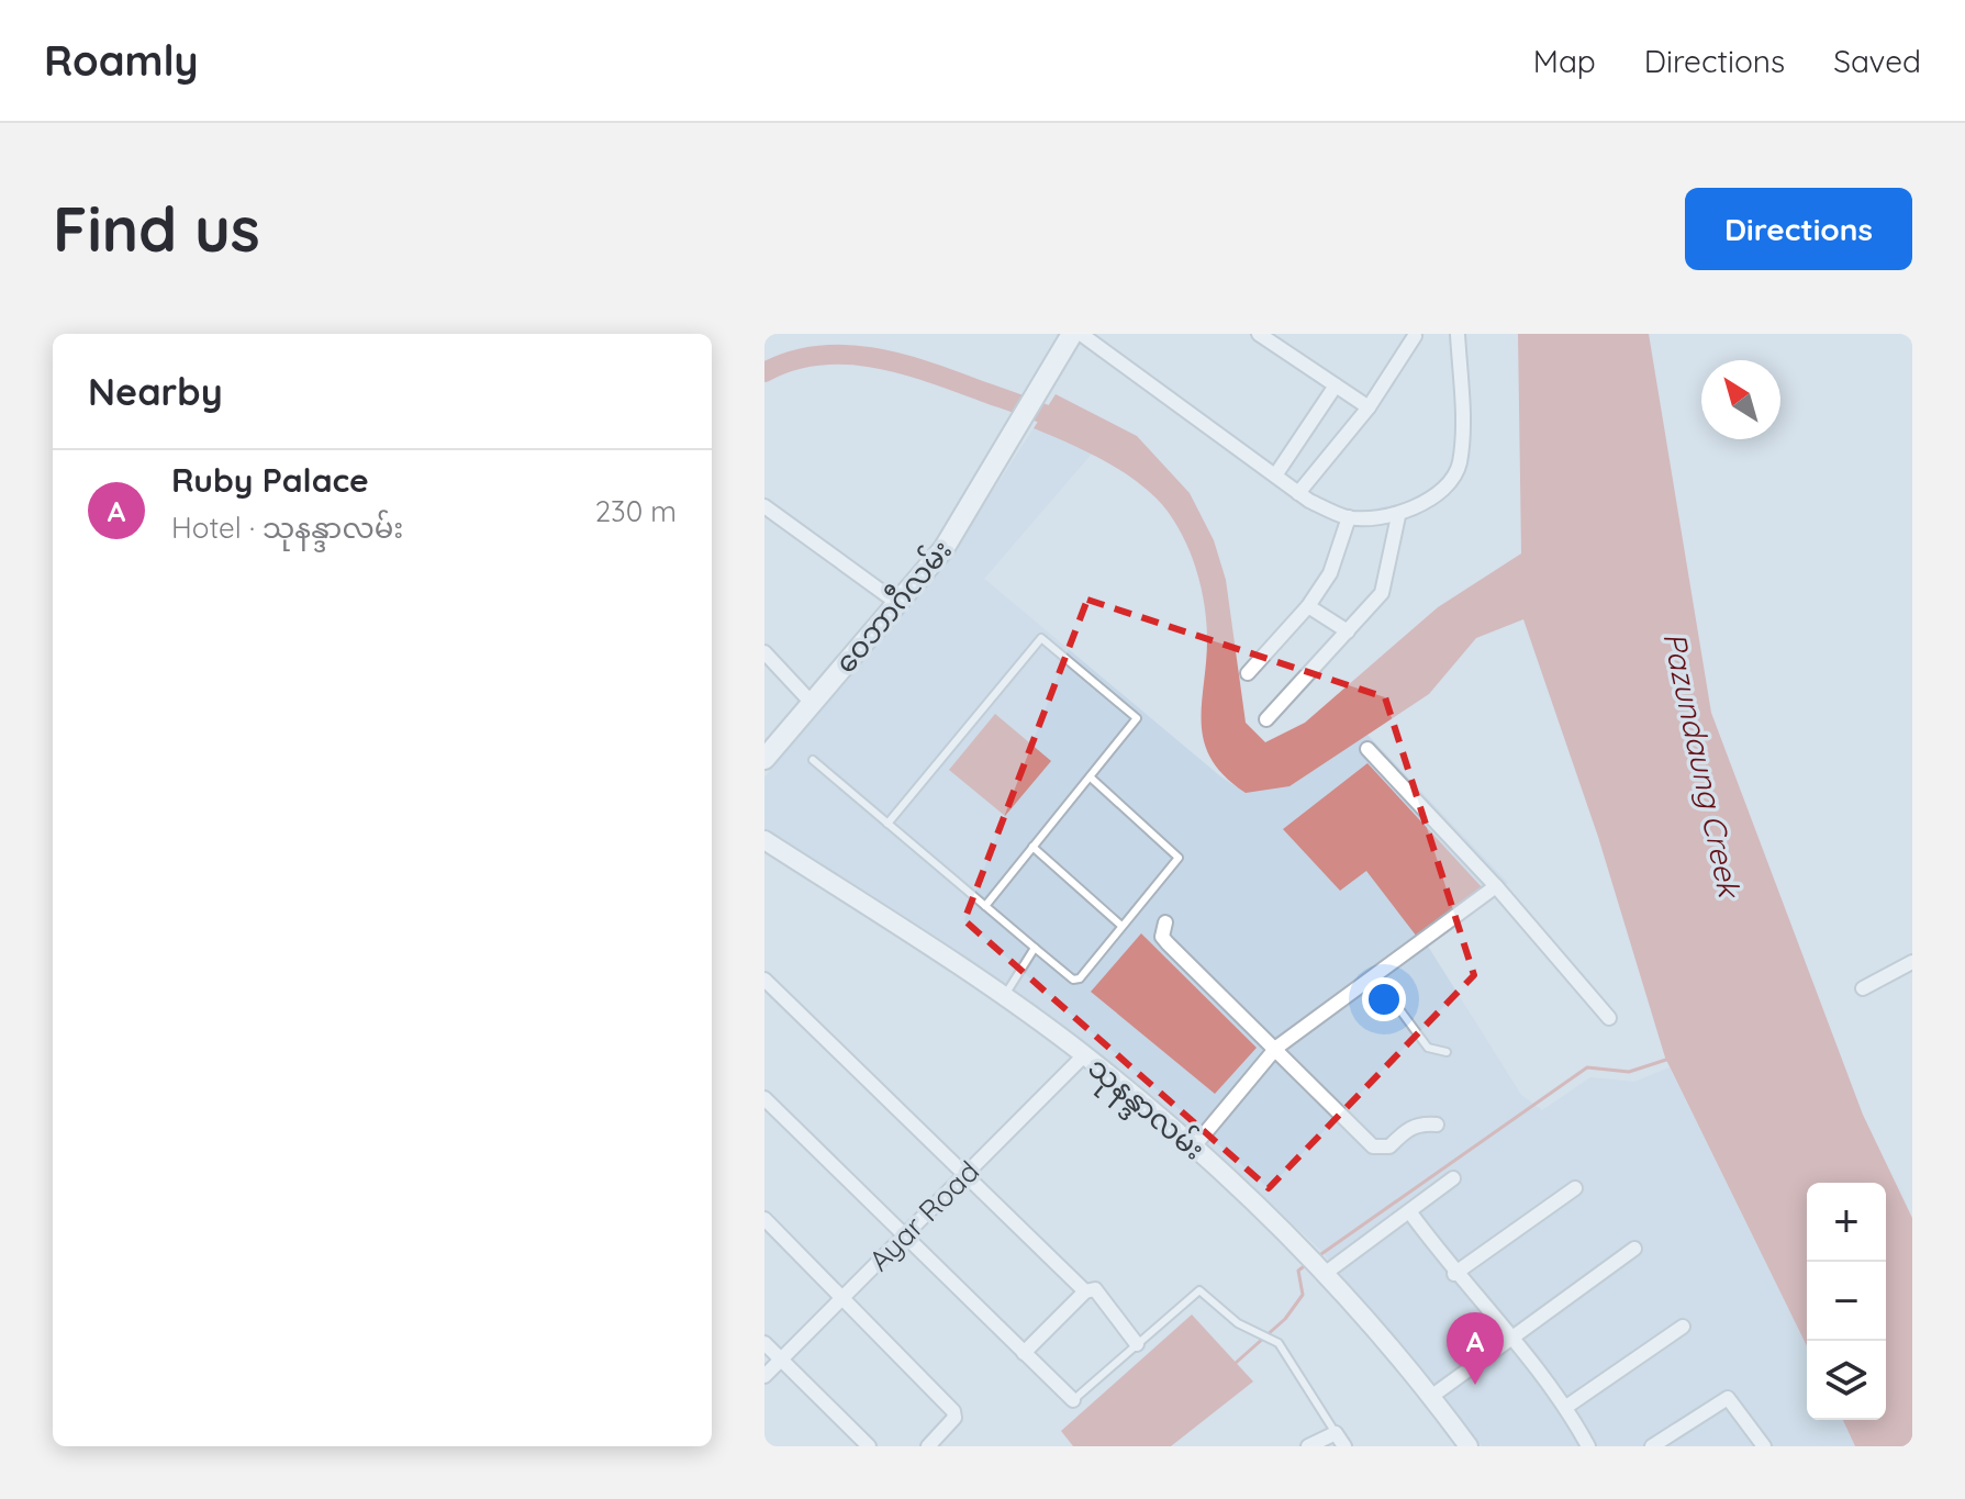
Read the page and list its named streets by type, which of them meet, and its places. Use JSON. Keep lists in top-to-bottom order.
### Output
{
  "streets": {
    "main road": ["ဝေဘာဂီလမ်း", "သုနန္ဒာလမ်း"],
    "street": ["Ayar Road"]
  },
  "crossings": [
    ["သုနန္ဒာလမ်း", "Ayar Road"]
  ],
  "water": ["Pazundaung Creek"],
  "north": "top left",
  "page": {
    "header": "Roamly",
    "nav": ["Map", "Directions", "Saved"],
    "buttons": "Directions",
    "title": "Find us",
    "heading": "Nearby",
    "list": [
      {
        "mark": "A",
        "name": "Ruby Palace",
        "note": "Hotel · သုနန္ဒာလမ်း",
        "value": "230 m"
      }
    ],
    "map_buttons": ["+", "−"],
    "pins": "A"
  }
}
